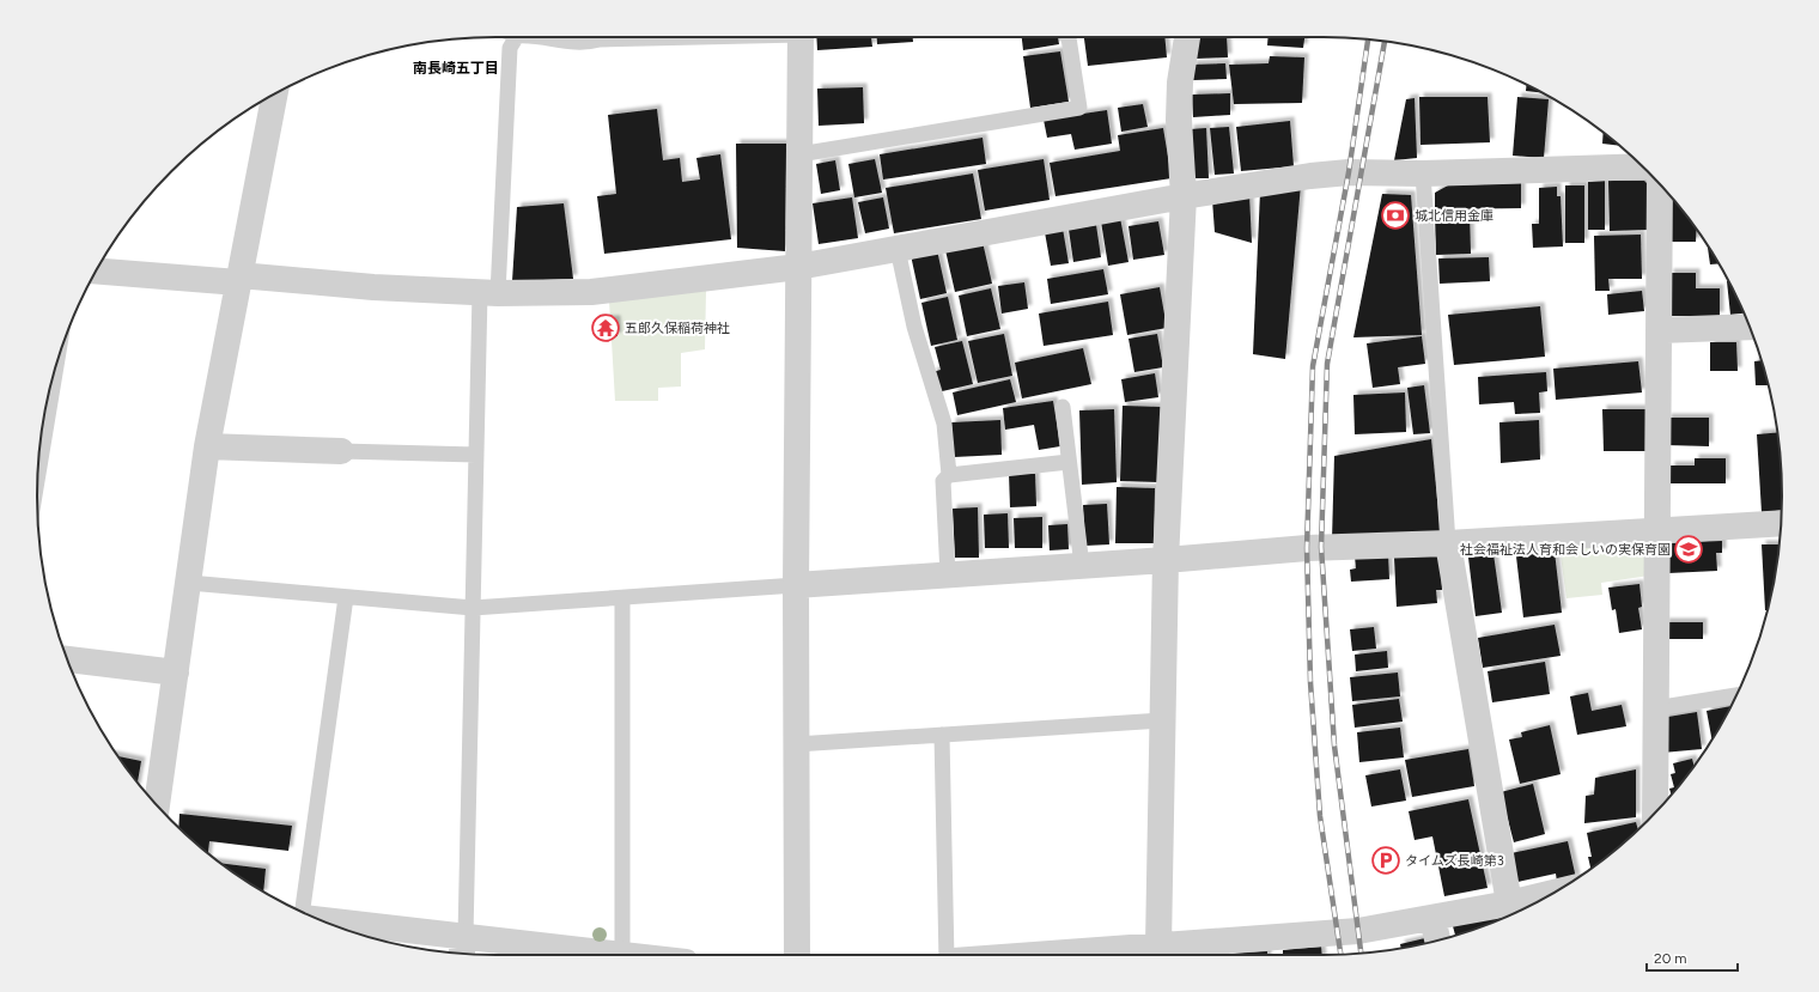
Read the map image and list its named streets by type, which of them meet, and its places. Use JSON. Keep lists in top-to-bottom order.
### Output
{
  "districts": ["南長崎五丁目"],
  "places": {
    "bank": ["城北信用金庫"],
    "temple": ["五郎久保稲荷神社"],
    "school or university": ["社会福祉法人育和会しいの実保育園"],
    "parking": ["タイムズ長崎第3"]
  },
  "scale_bar": "20 m"
}
